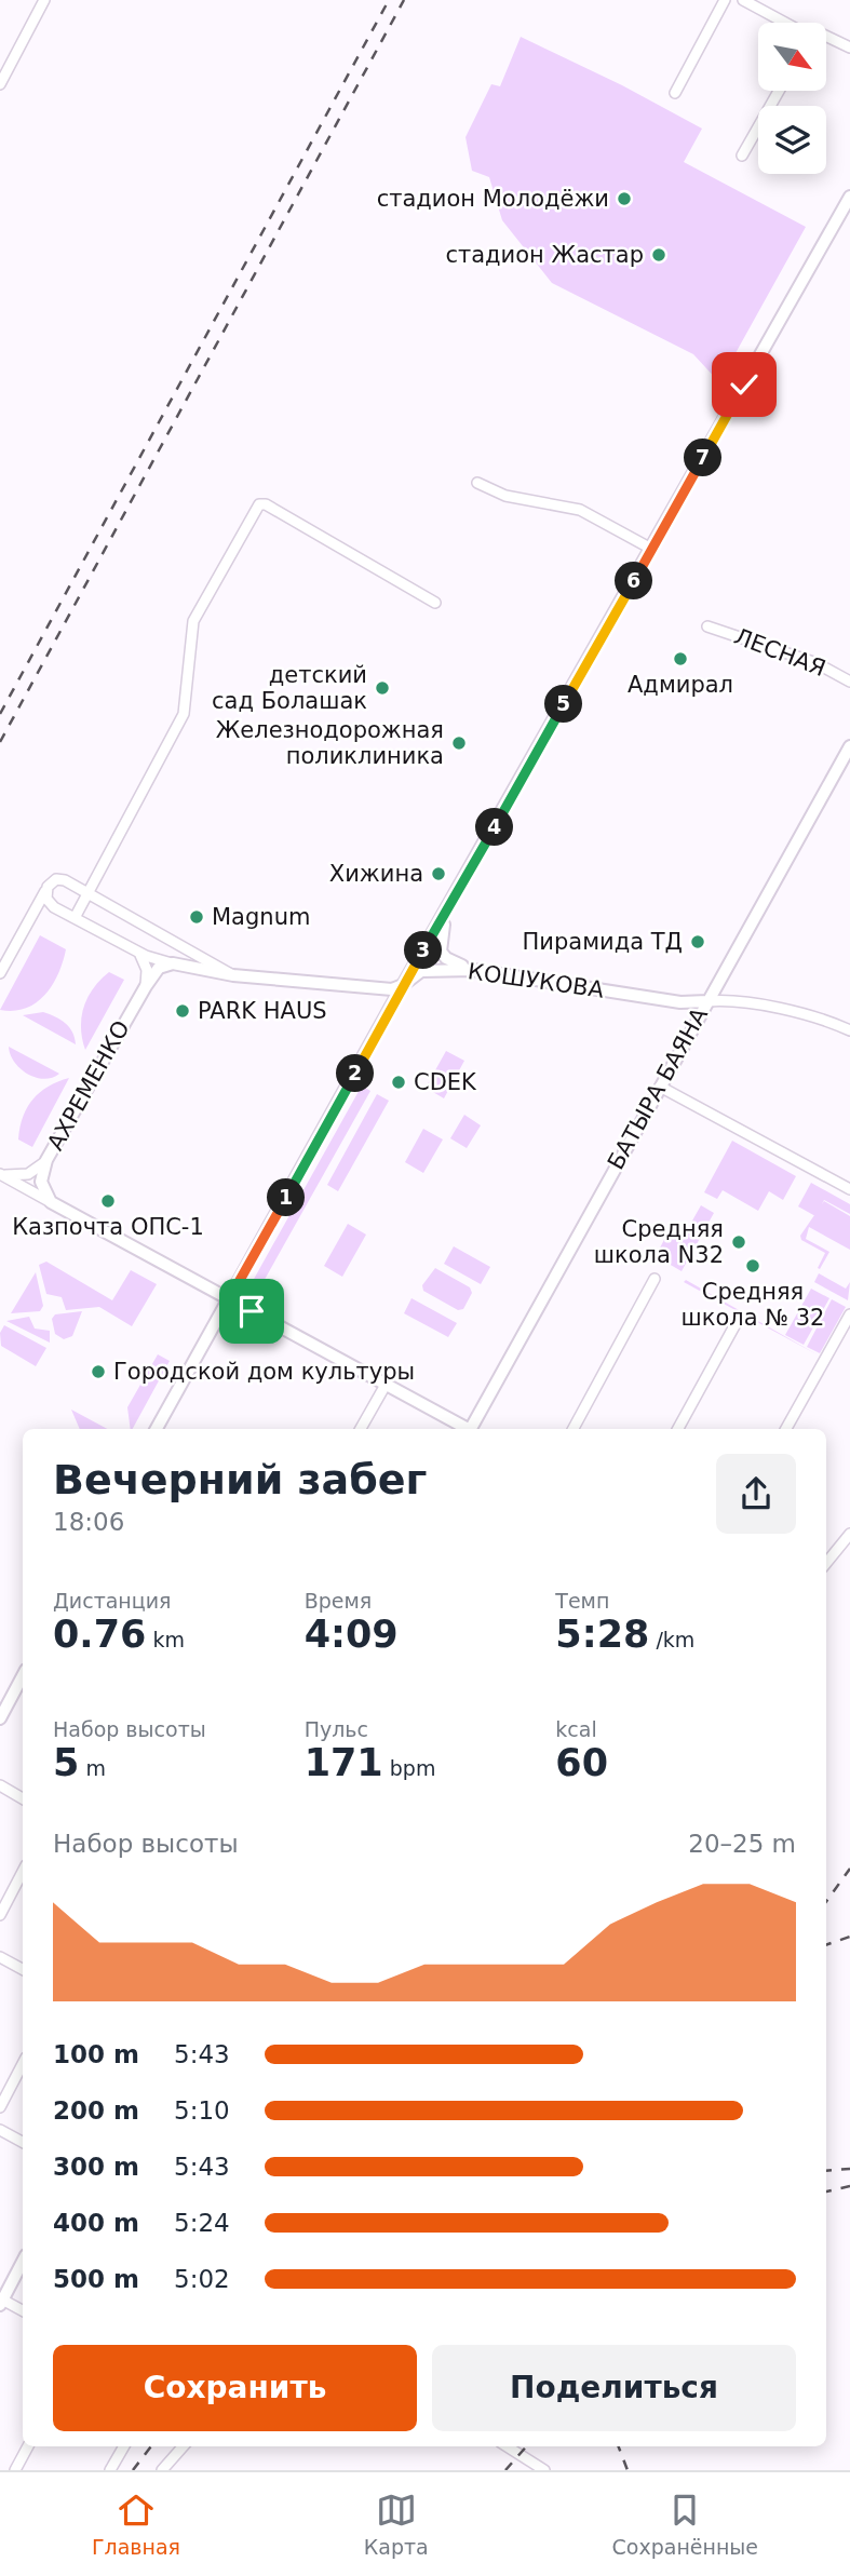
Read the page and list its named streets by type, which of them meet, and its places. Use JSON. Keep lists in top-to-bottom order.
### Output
{
  "streets": {
    "street": [
      "ЛЕСНАЯ",
      "КОШУКОВА",
      "АХРЕМЕНКО",
      "БАТЫРА БАЯНА"
    ]
  },
  "crossings": [
    ["КОШУКОВА", "АХРЕМЕНКО"],
    ["КОШУКОВА", "БАТЫРА БАЯНА"]
  ],
  "places": [
    "стадион Молодёжи",
    "стадион Жастар",
    "Адмирал",
    "детский сад Болашак",
    "Железнодорожная поликлиника",
    "Хижина",
    "Magnum",
    "Пирамида ТД",
    "PARK HAUS",
    "CDEK",
    "Казпочта ОПС-1",
    "Средняя школа N32",
    "Средняя школа № 32",
    "Городской дом культуры"
  ],
  "north": "bottom right",
  "page": {
    "pins": [
      "7",
      "6",
      "5",
      "4",
      "3",
      "2",
      "1"
    ],
    "heading": ["Вечерний забег", "18:06"],
    "stats": [
      ["Дистанция", "0.76 km"],
      ["Время", "4:09"],
      ["Темп", "5:28 /km"],
      ["Набор высоты", "5 m"],
      ["Пульс", "171 bpm"],
      ["kcal", "60"]
    ],
    "chart": ["Набор высоты", "20–25 m"],
    "list": [
      {
        "name": "100 m",
        "note": "5:43"
      },
      {
        "name": "200 m",
        "note": "5:10"
      },
      {
        "name": "300 m",
        "note": "5:43"
      },
      {
        "name": "400 m",
        "note": "5:24"
      },
      {
        "name": "500 m",
        "note": "5:02"
      }
    ],
    "buttons": ["Сохранить", "Поделиться"],
    "tabs": ["Главная", "Карта", "Сохранённые"]
  }
}
